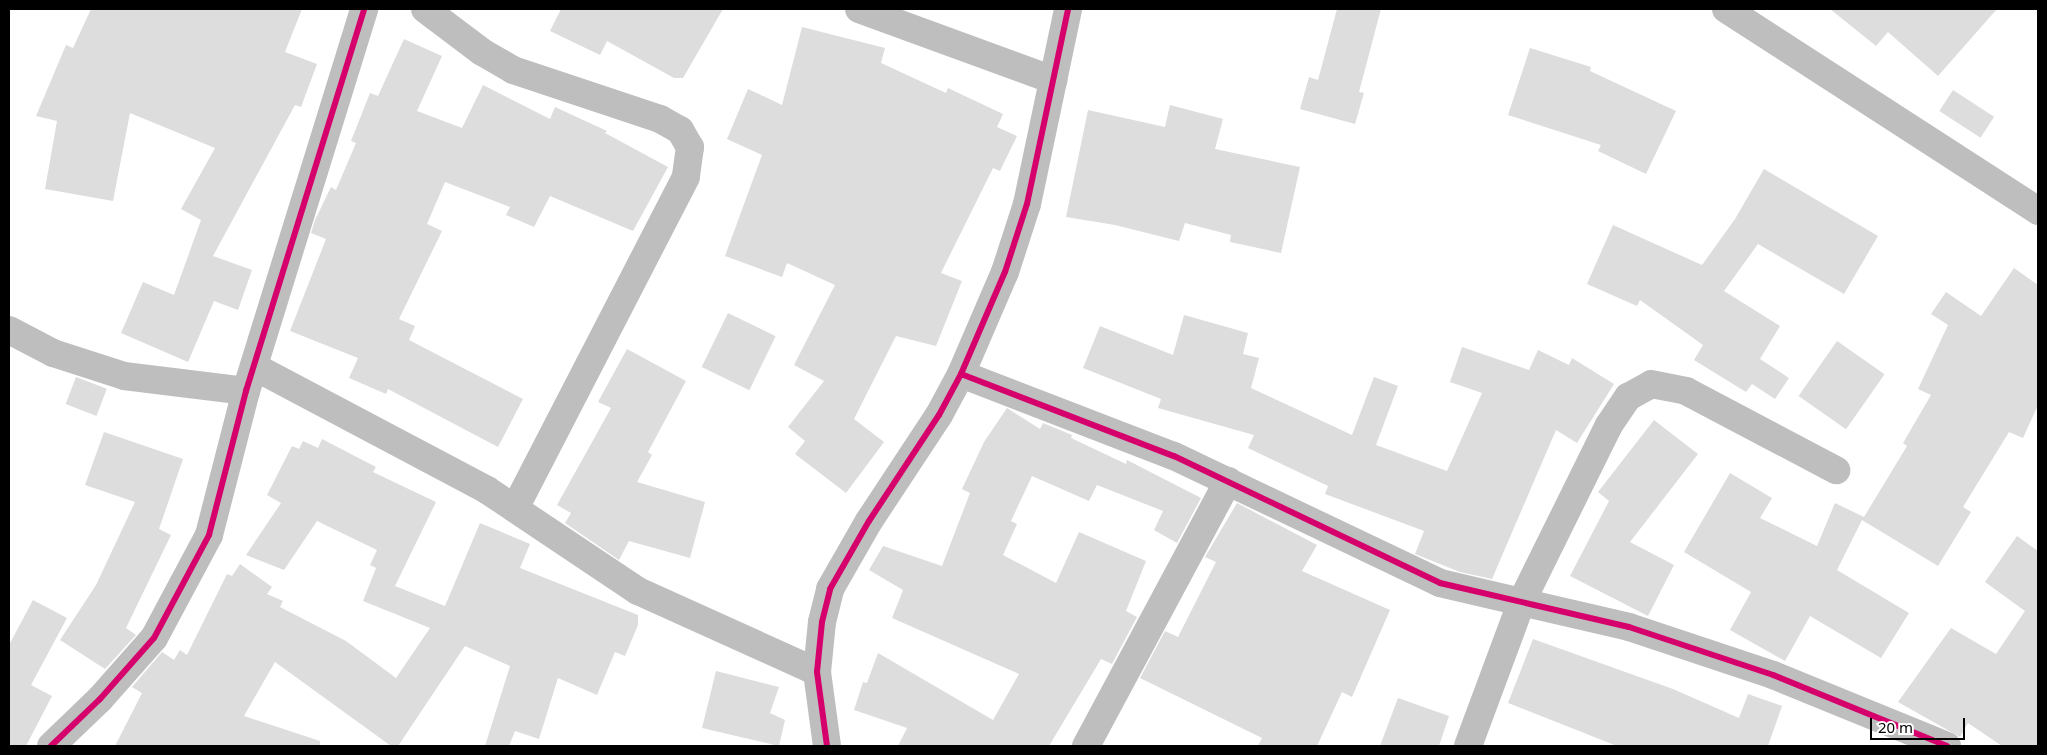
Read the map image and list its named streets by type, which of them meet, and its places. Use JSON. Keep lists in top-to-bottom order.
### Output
{
  "scale_bar": "20 m"
}
